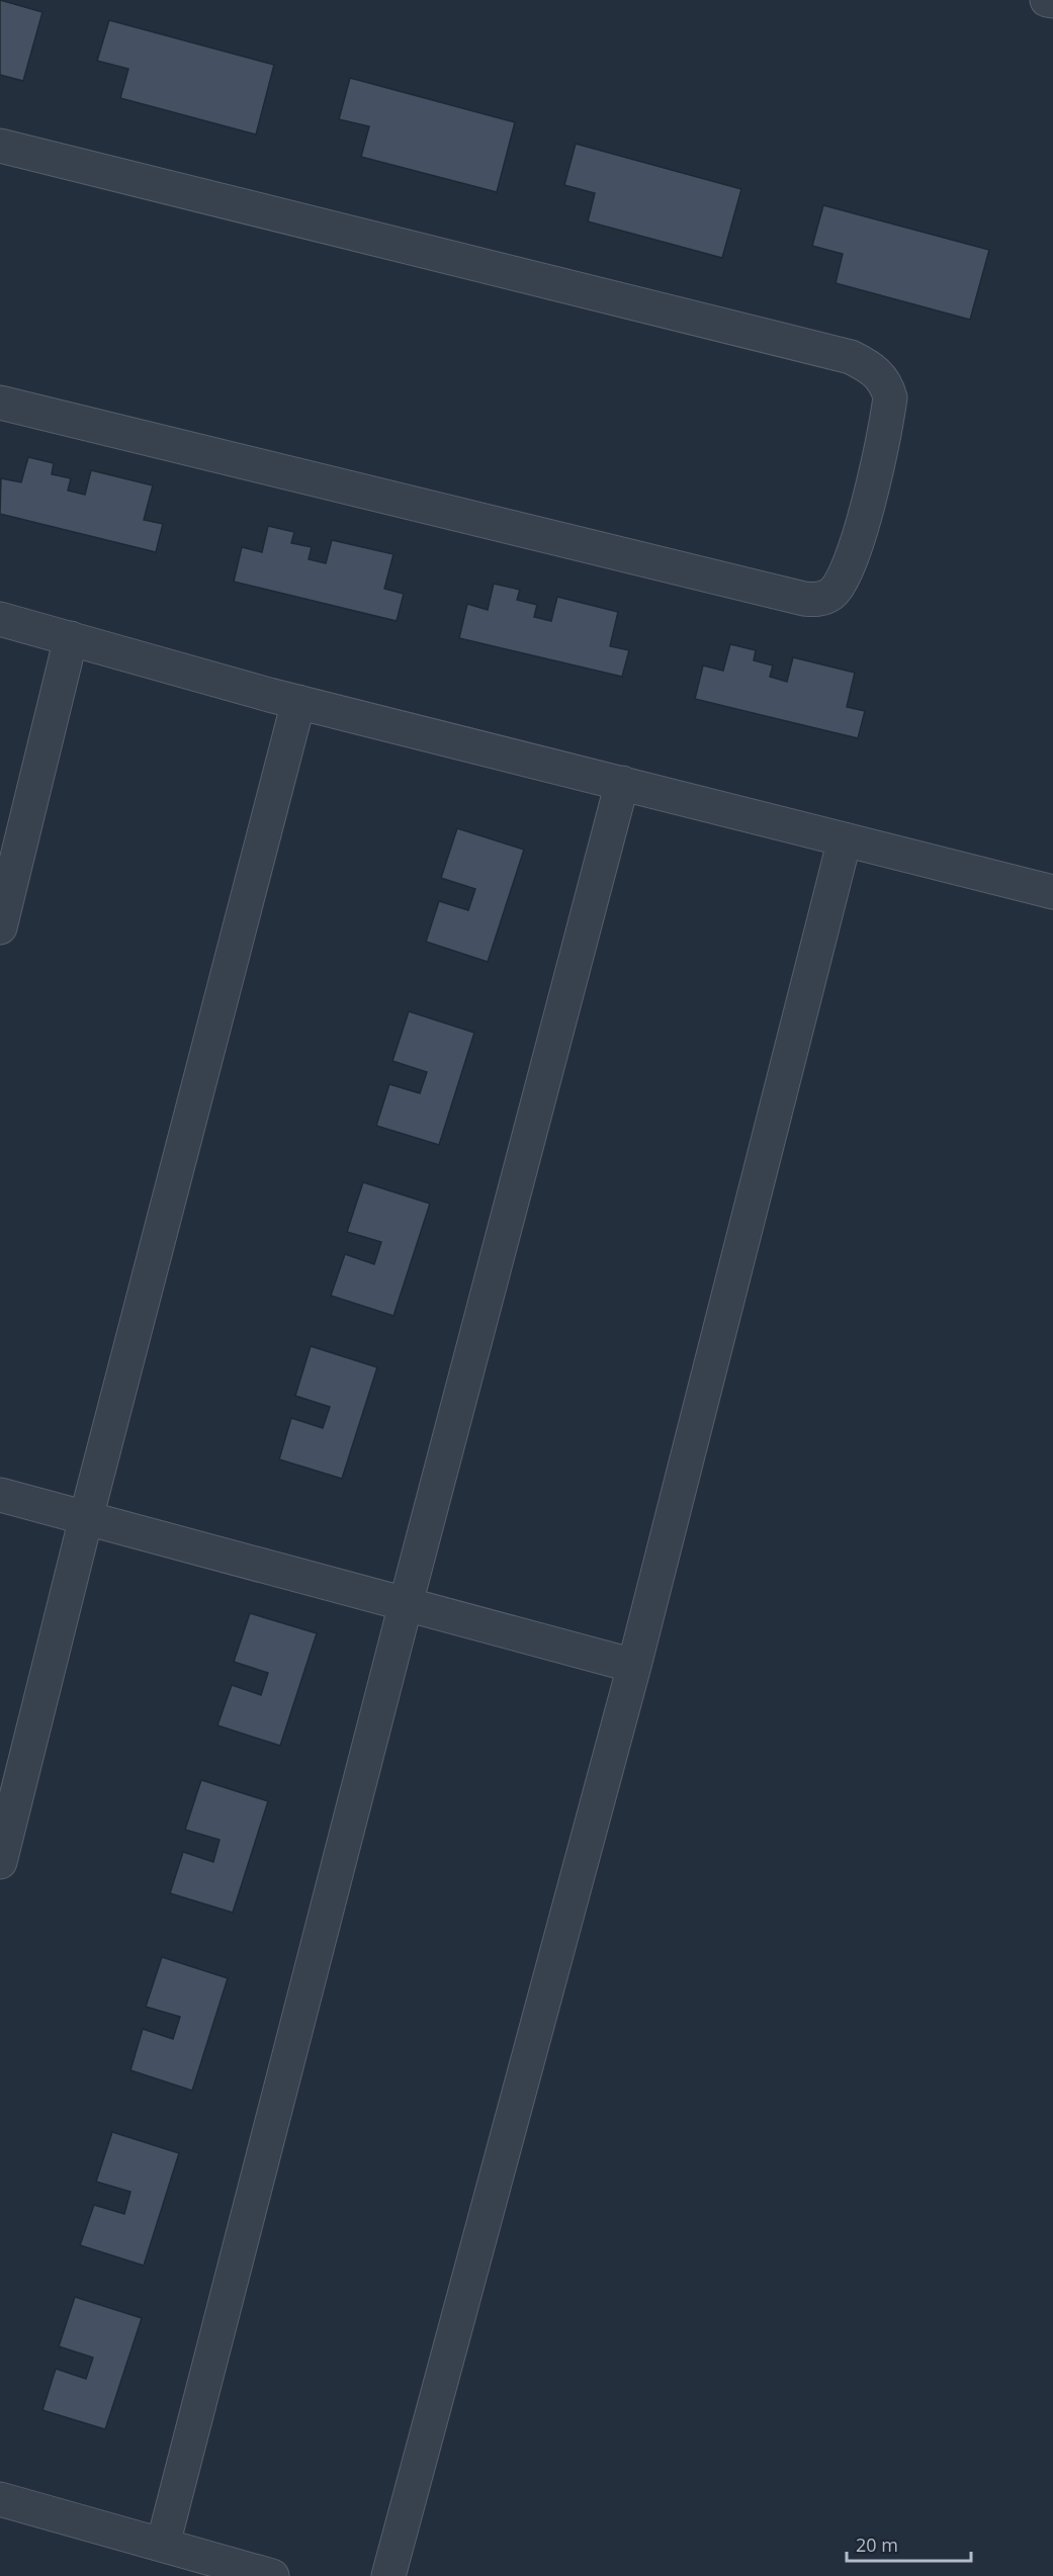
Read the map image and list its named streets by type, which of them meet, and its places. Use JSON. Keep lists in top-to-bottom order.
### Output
{
  "scale_bar": "20 m"
}
